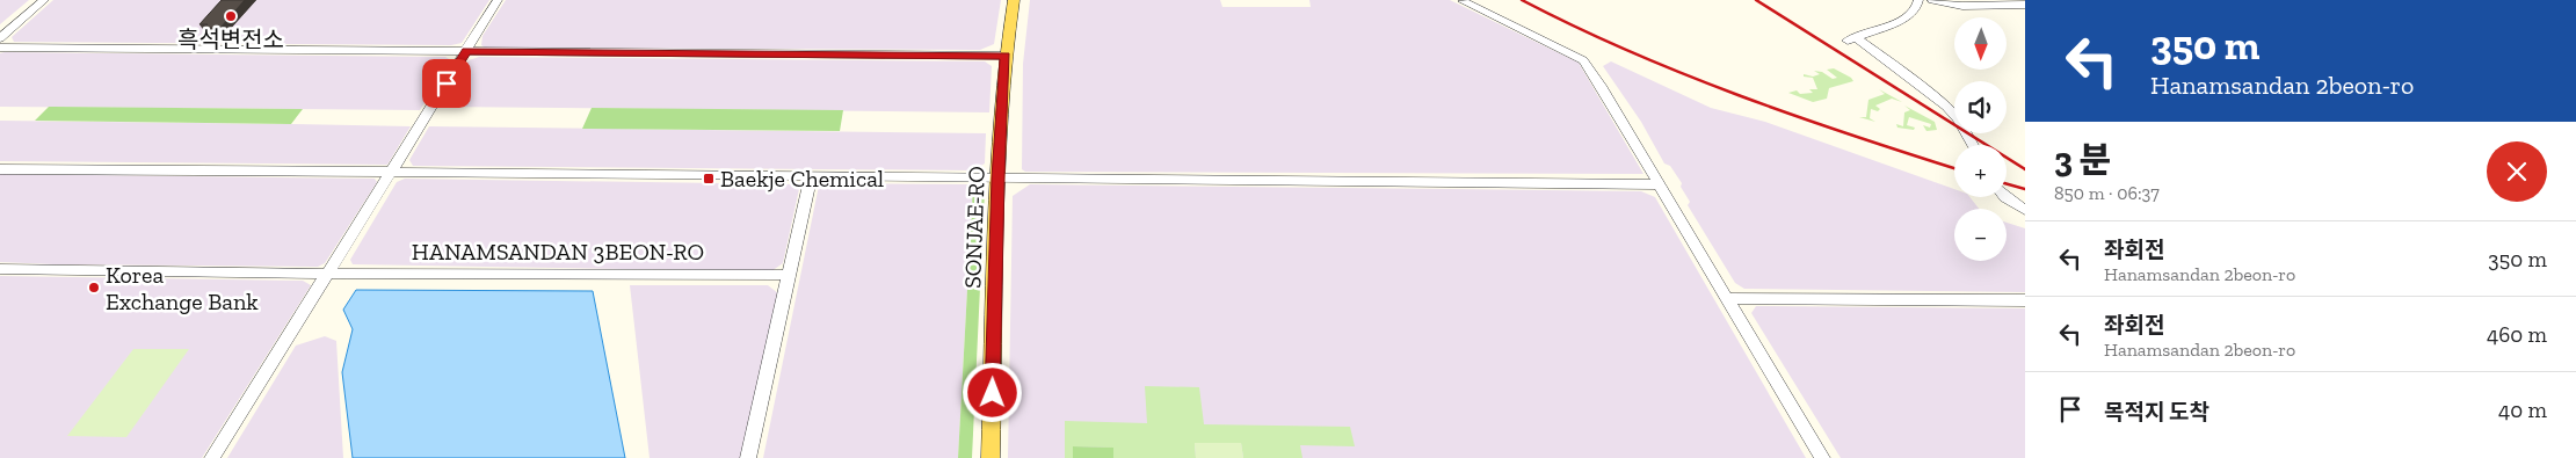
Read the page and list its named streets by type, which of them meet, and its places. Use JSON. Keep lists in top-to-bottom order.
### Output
{
  "streets": {
    "main road": ["SONJAE-RO"],
    "street": ["HANAMSANDAN 3BEON-RO"]
  },
  "places": {
    "other": ["흑석변전소", "Korea Exchange Bank"],
    "transit": ["Baekje Chemical"]
  },
  "north": "bottom",
  "page": {
    "turn": ["350 m", "Hanamsandan 2beon-ro"],
    "map_buttons": ["+", "−"],
    "heading": ["3 분", "850 m · 06:37"],
    "list": [
      {
        "name": "좌회전",
        "note": "Hanamsandan 2beon-ro",
        "value": "350 m"
      },
      {
        "name": "좌회전",
        "note": "Hanamsandan 2beon-ro",
        "value": "460 m"
      },
      {
        "name": "목적지 도착",
        "value": "40 m"
      }
    ]
  }
}
